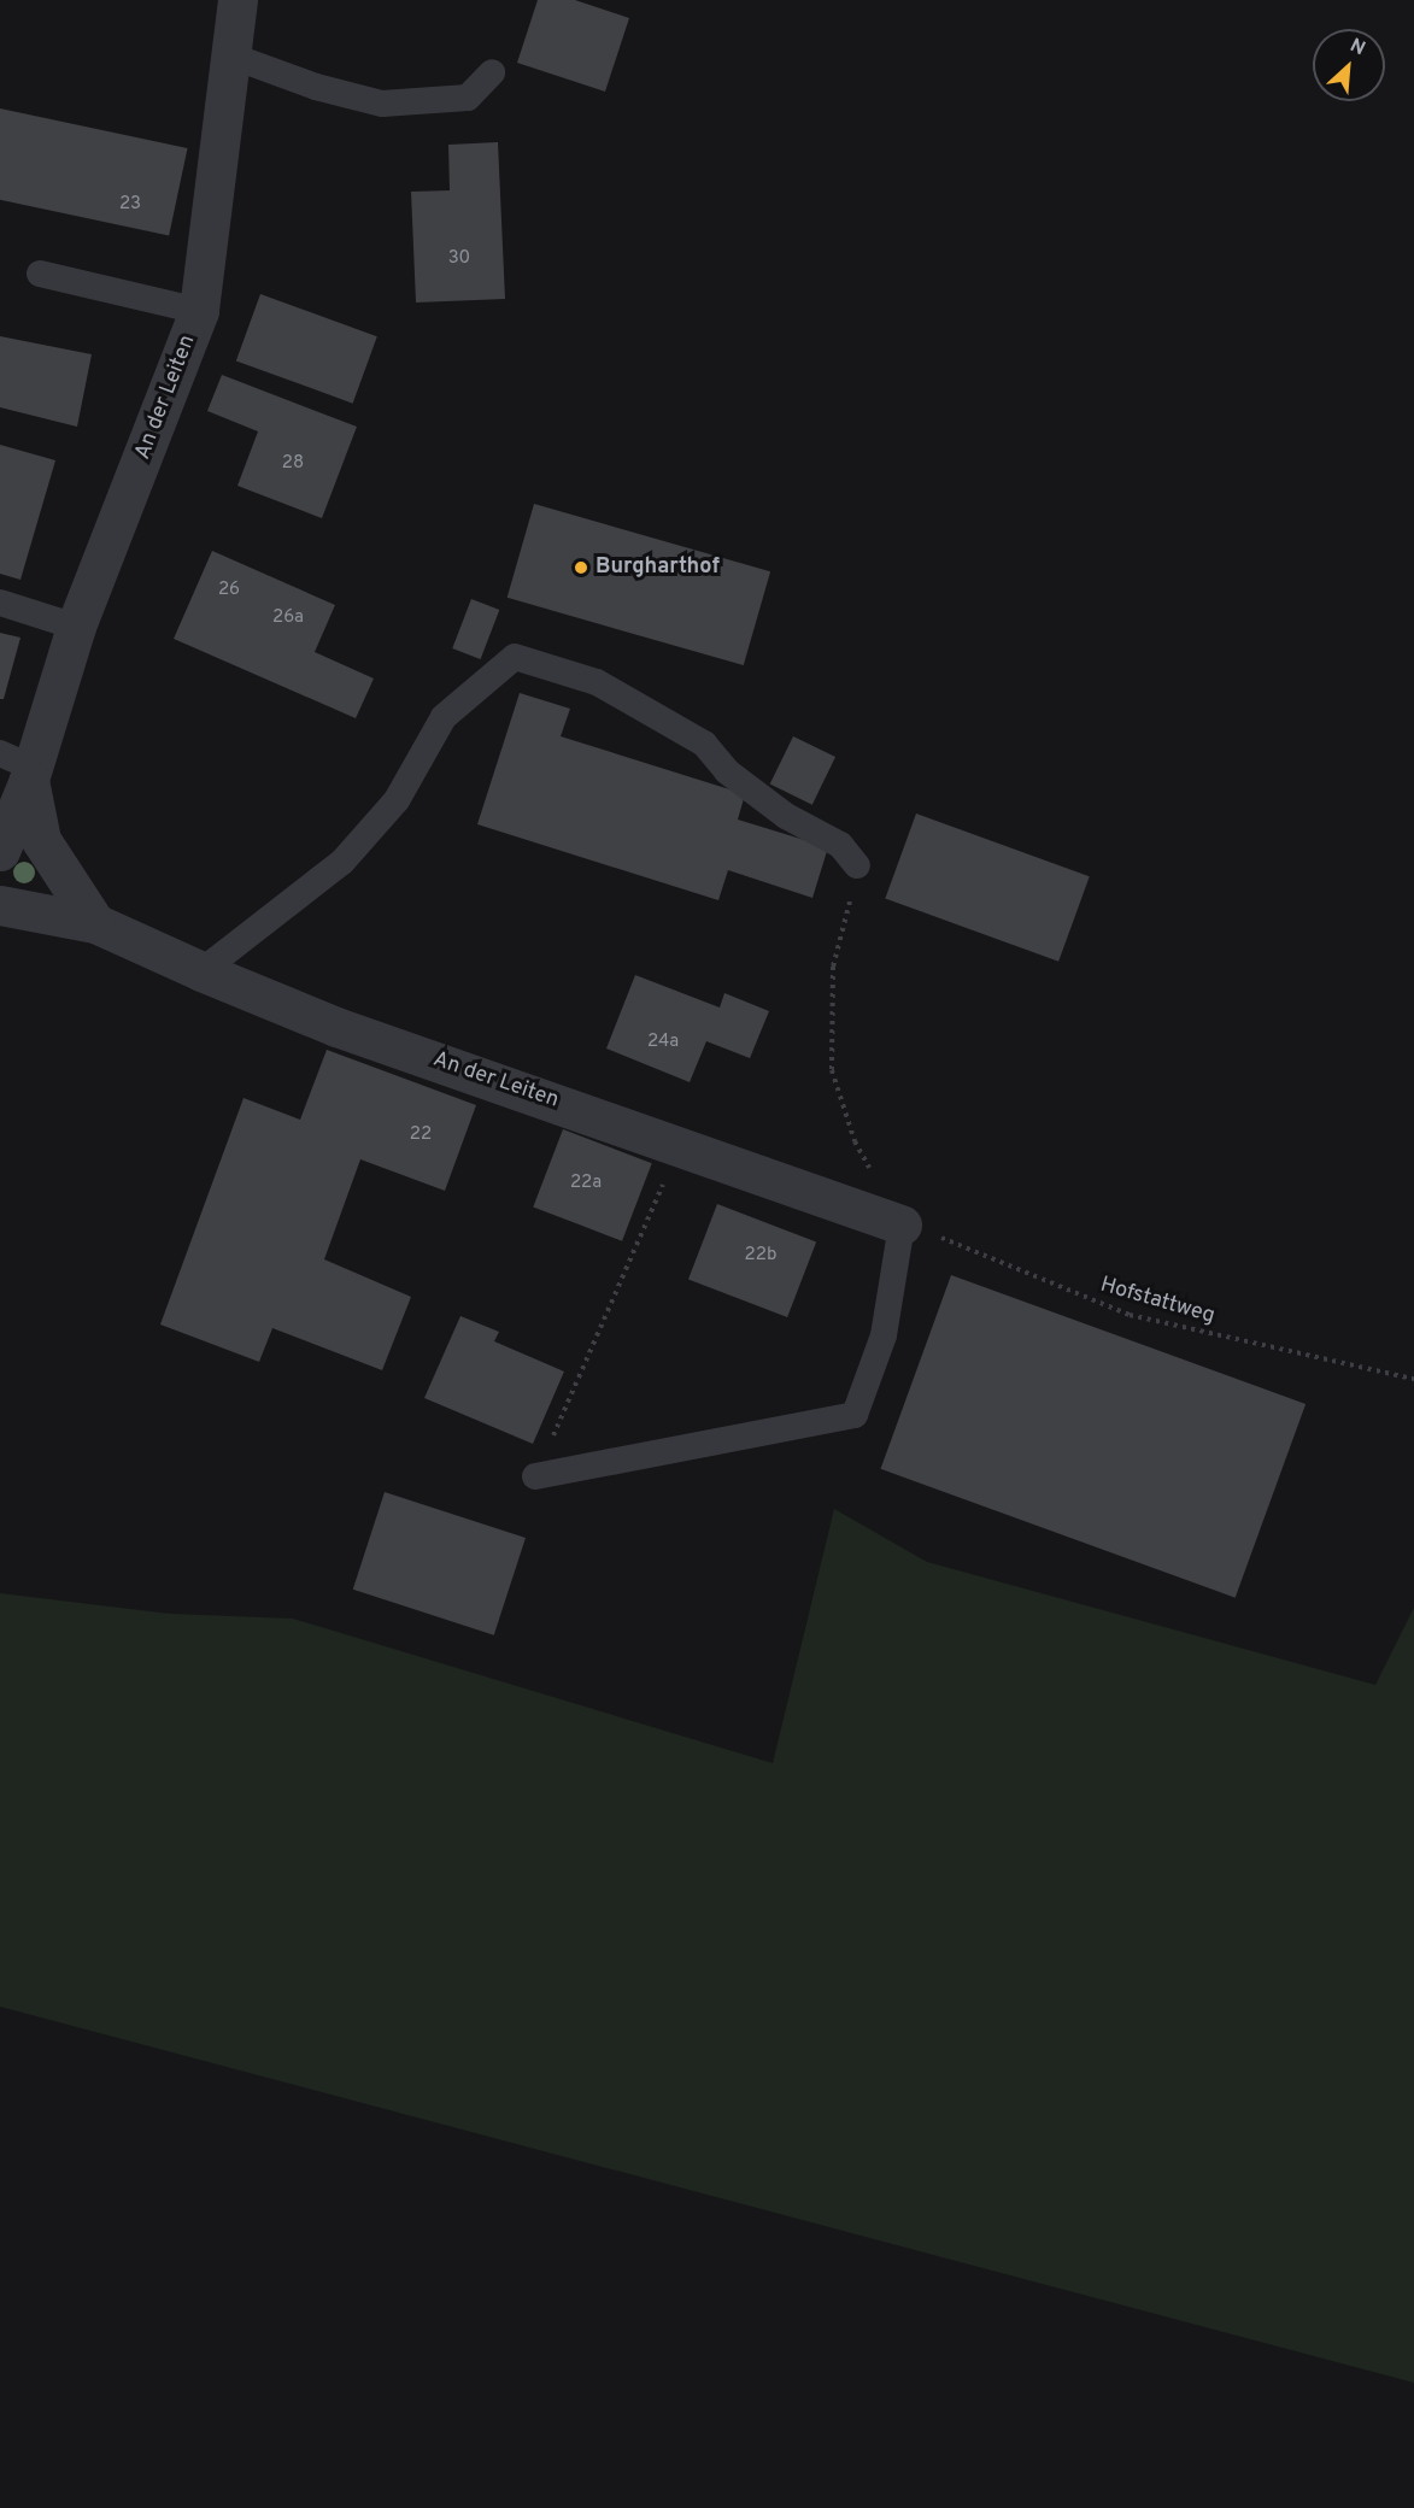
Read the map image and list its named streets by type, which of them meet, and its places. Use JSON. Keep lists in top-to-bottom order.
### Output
{
  "streets": {
    "street": ["An der Leiten"],
    "path": ["Hofstattweg"]
  },
  "crossings": [
    ["An der Leiten", "Hofstattweg"]
  ],
  "places": ["Burgharthof"],
  "house_numbers": [
    "23",
    "30",
    "28",
    "26",
    "26a",
    "24a",
    "22",
    "22a",
    "22b"
  ],
  "north": "top right"
}
